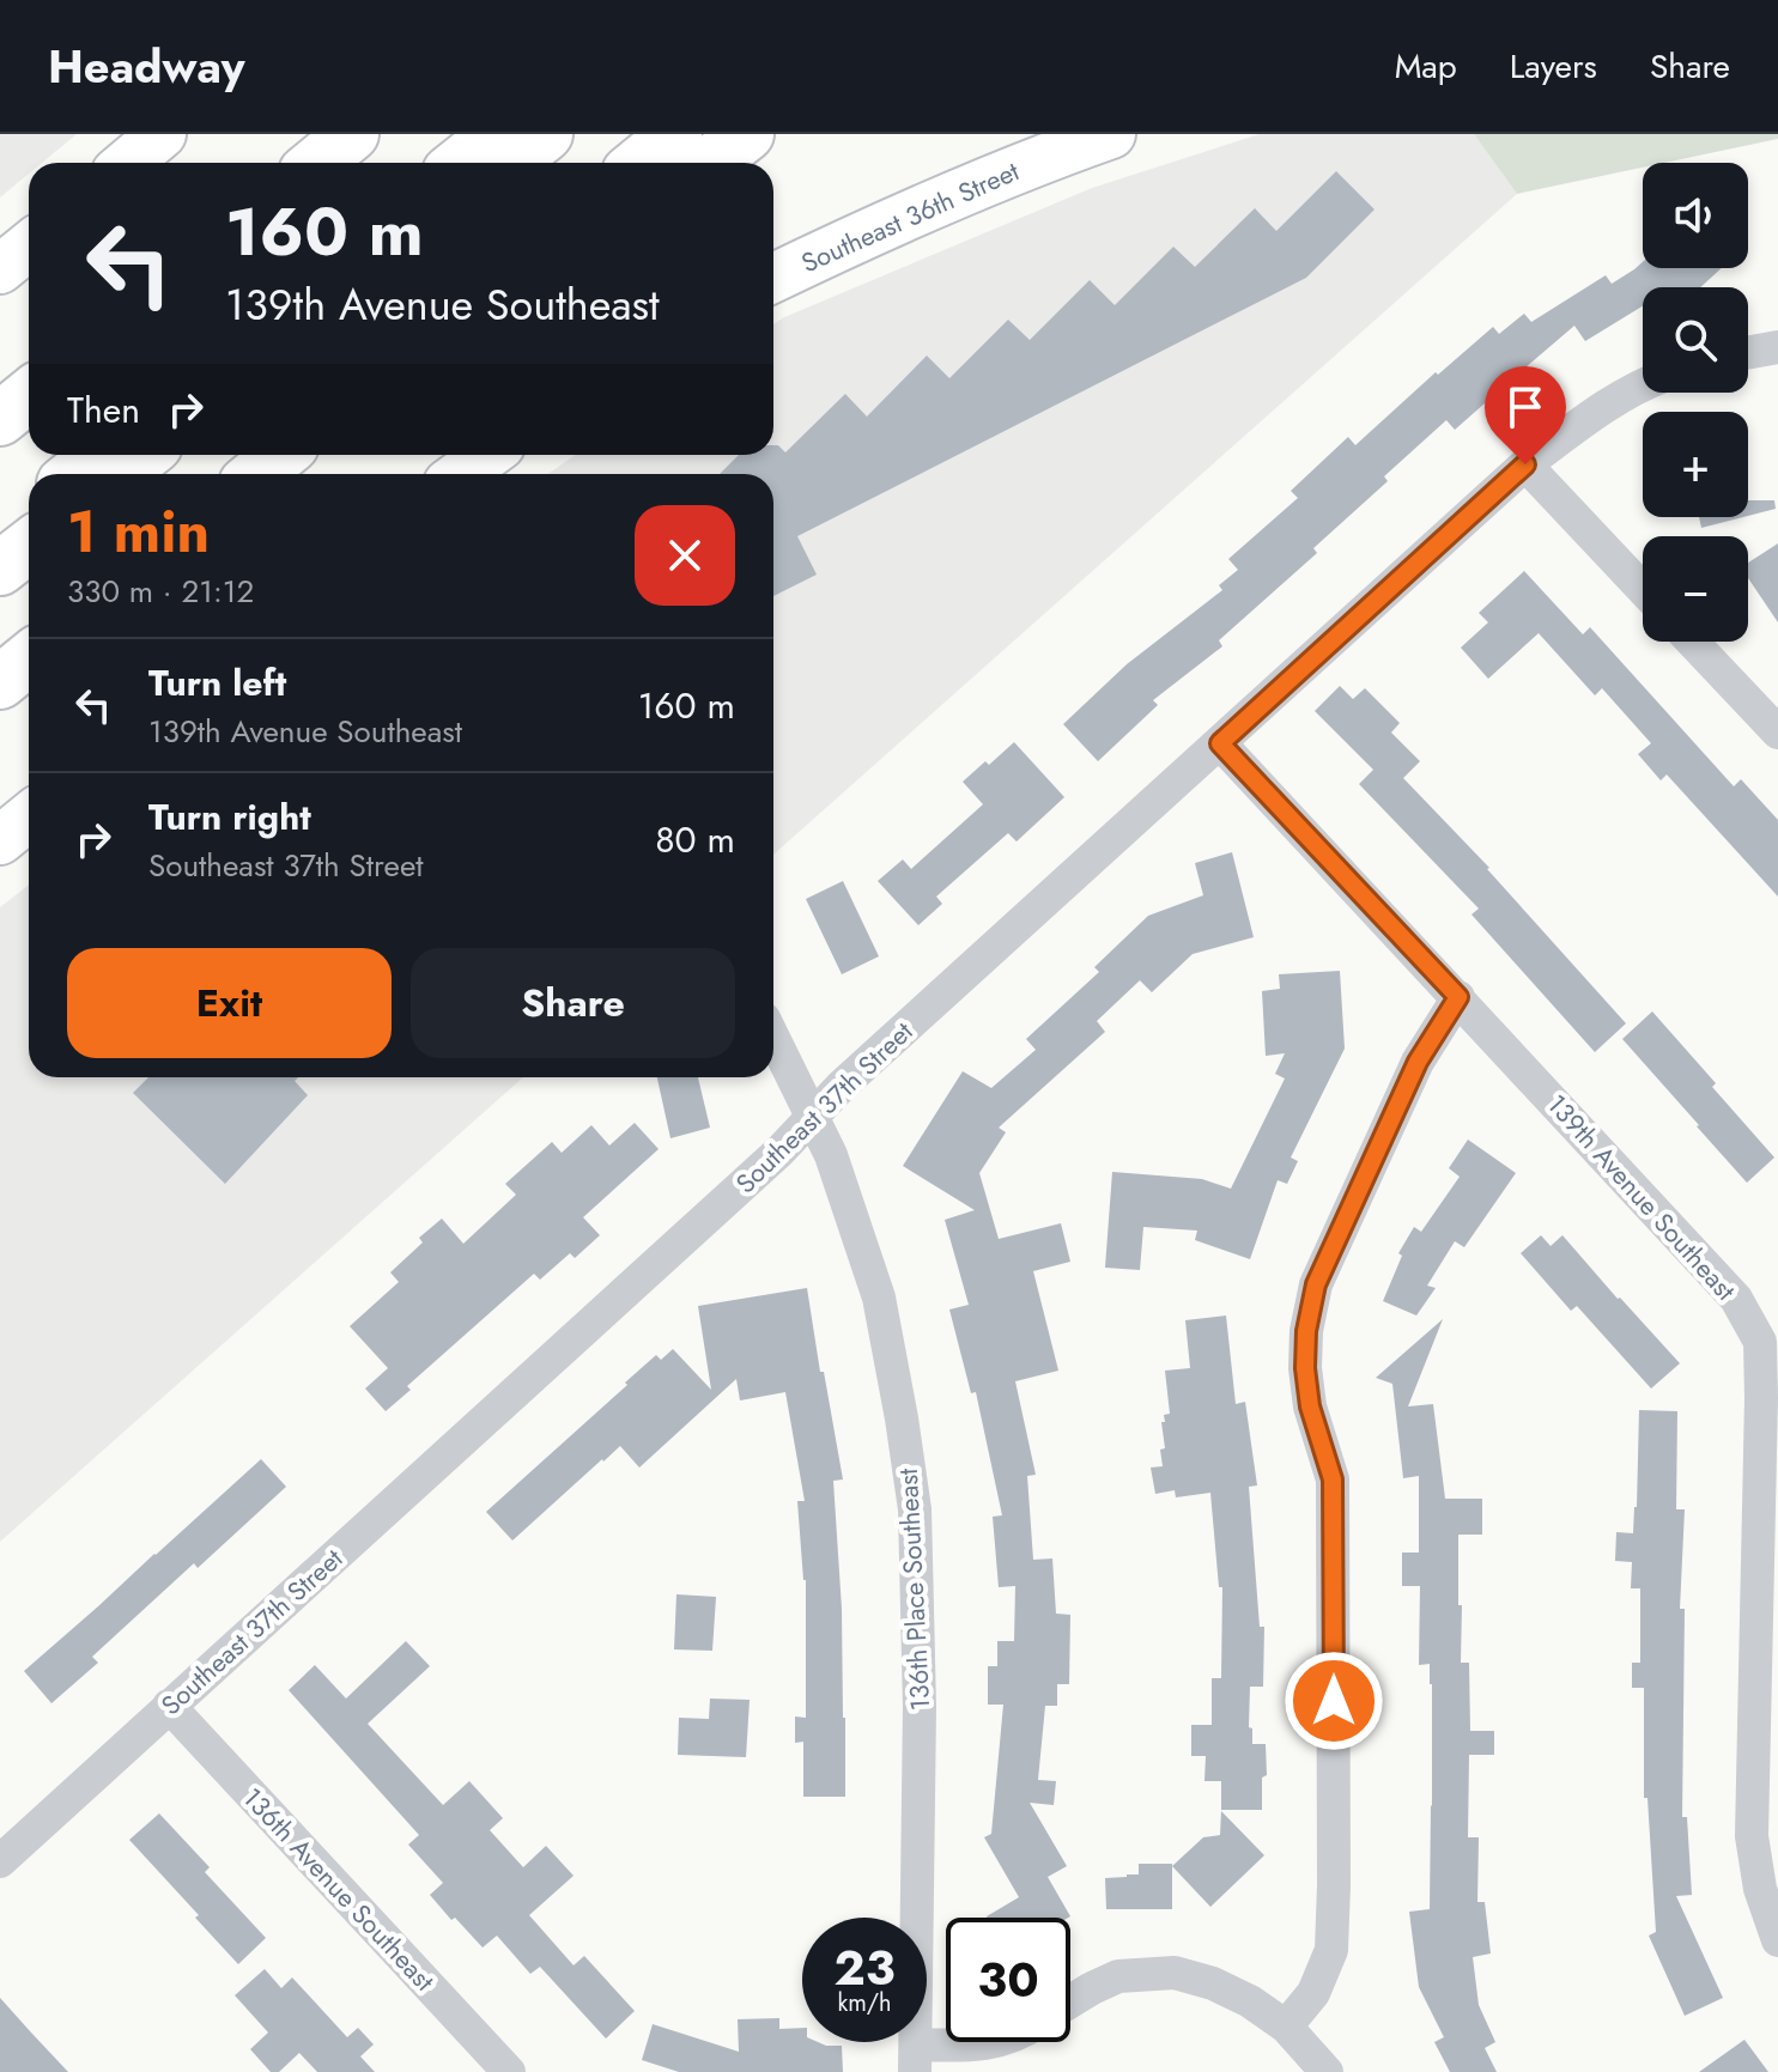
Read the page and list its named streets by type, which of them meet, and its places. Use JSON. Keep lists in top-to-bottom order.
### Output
{
  "streets": {
    "main road": ["Southeast 36th Street"],
    "street": [
      "Southeast 37th Street",
      "139th Avenue Southeast",
      "136th Place Southeast",
      "136th Avenue Southeast"
    ]
  },
  "crossings": [
    ["Southeast 37th Street", "139th Avenue Southeast"],
    ["Southeast 37th Street", "136th Place Southeast"],
    ["Southeast 37th Street", "136th Avenue Southeast"]
  ],
  "page": {
    "header": "Headway",
    "nav": ["Map", "Layers", "Share"],
    "map_buttons": ["+", "−"],
    "turn": ["160 m", "139th Avenue Southeast"],
    "then": "Then",
    "heading": ["1 min", "330 m · 21:12"],
    "list": [
      {
        "name": "Turn left",
        "note": "139th Avenue Southeast",
        "value": "160 m"
      },
      {
        "name": "Turn right",
        "note": "Southeast 37th Street",
        "value": "80 m"
      }
    ],
    "buttons": ["Exit", "Share"],
    "speed": "23 km/h",
    "limit": "30"
  }
}
